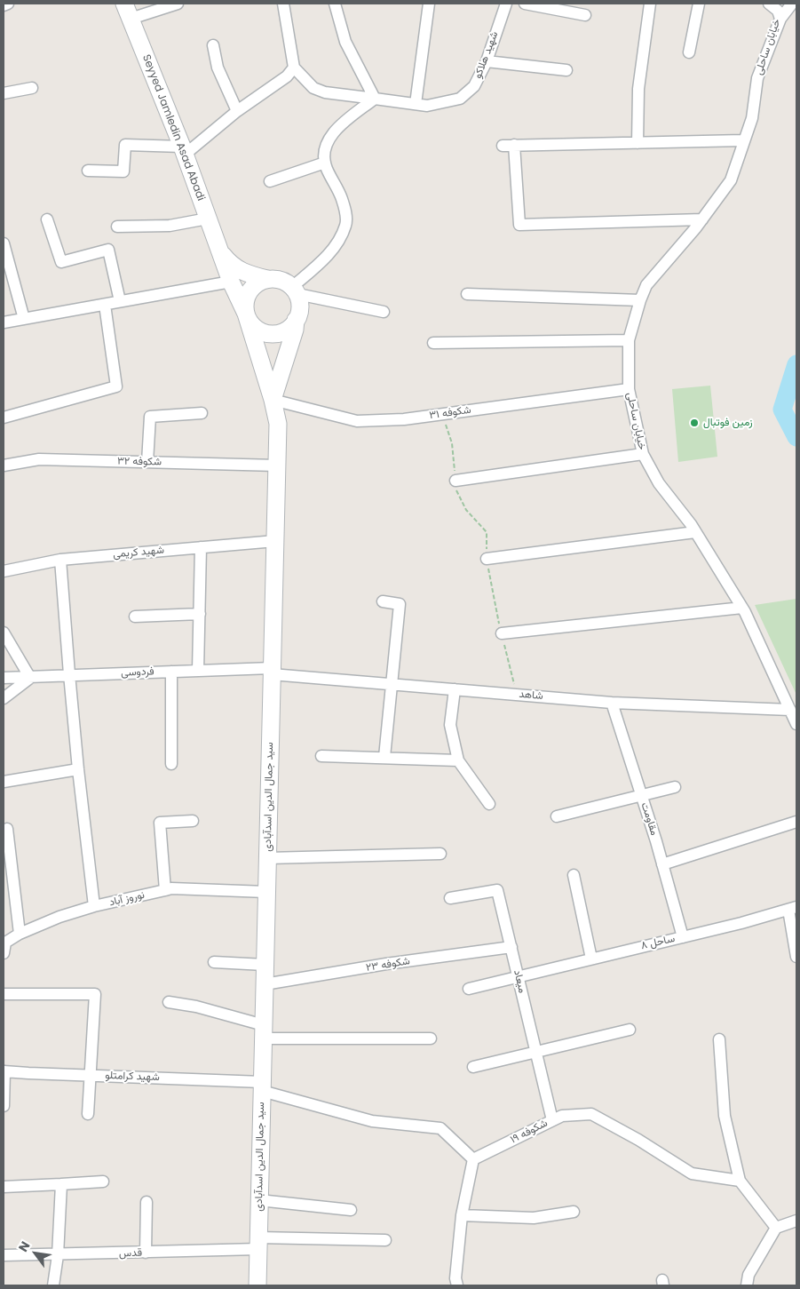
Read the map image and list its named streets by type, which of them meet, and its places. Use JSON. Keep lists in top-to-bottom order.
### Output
{
  "streets": {
    "main road": ["Seyyed Jamledin Asad Abadi", "سید جمال الدین اسدآبادی"],
    "street": [
      "خیابان ساحلی",
      "شهید هلاکو",
      "شکوفه ۳۱",
      "شکوفه ۳۲",
      "شهید کریمی",
      "فردوسی",
      "شاهد",
      "مقاومت",
      "نوروز آباد",
      "ساحل ۸",
      "شکوفه ۲۳",
      "میعاد",
      "شهید کرامتلو",
      "شکوفه ۱۹",
      "قدس"
    ]
  },
  "crossings": [
    ["خیابان ساحلی", "شکوفه ۳۱"],
    ["خیابان ساحلی", "شاهد"],
    ["Seyyed Jamledin Asad Abadi", "سید جمال الدین اسدآبادی"],
    ["شکوفه ۳۱", "سید جمال الدین اسدآبادی"],
    ["شکوفه ۳۲", "سید جمال الدین اسدآبادی"],
    ["شهید کریمی", "سید جمال الدین اسدآبادی"],
    ["فردوسی", "شاهد"],
    ["فردوسی", "سید جمال الدین اسدآبادی"],
    ["شاهد", "سید جمال الدین اسدآبادی"],
    ["شاهد", "مقاومت"],
    ["سید جمال الدین اسدآبادی", "نوروز آباد"],
    ["سید جمال الدین اسدآبادی", "شکوفه ۲۳"],
    ["سید جمال الدین اسدآبادی", "شهید کرامتلو"],
    ["سید جمال الدین اسدآبادی", "قدس"],
    ["مقاومت", "ساحل ۸"],
    ["ساحل ۸", "میعاد"],
    ["شکوفه ۲۳", "میعاد"],
    ["میعاد", "شکوفه ۱۹"]
  ],
  "places": ["زمین فوتبال"],
  "north": "top left"
}
